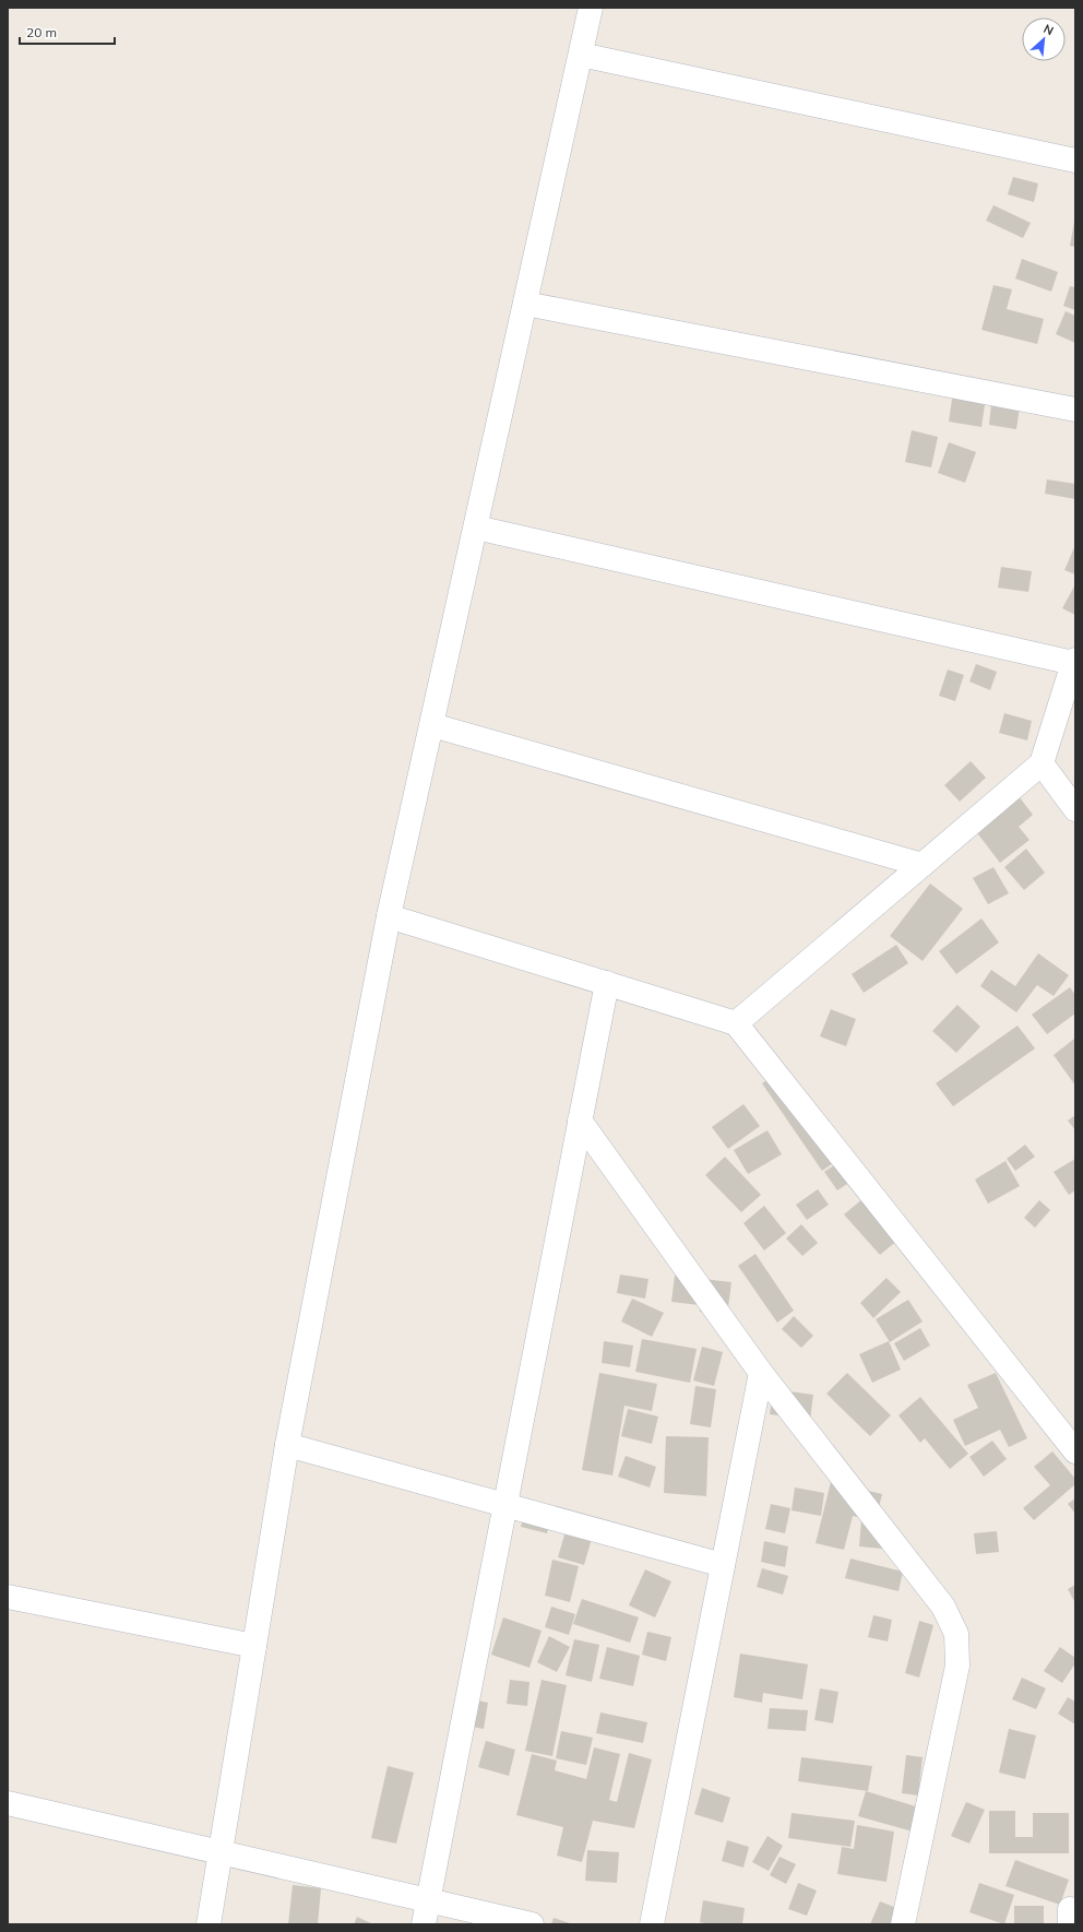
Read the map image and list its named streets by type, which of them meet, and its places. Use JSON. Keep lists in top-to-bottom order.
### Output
{
  "scale_bar": "20 m",
  "north": "top right"
}
